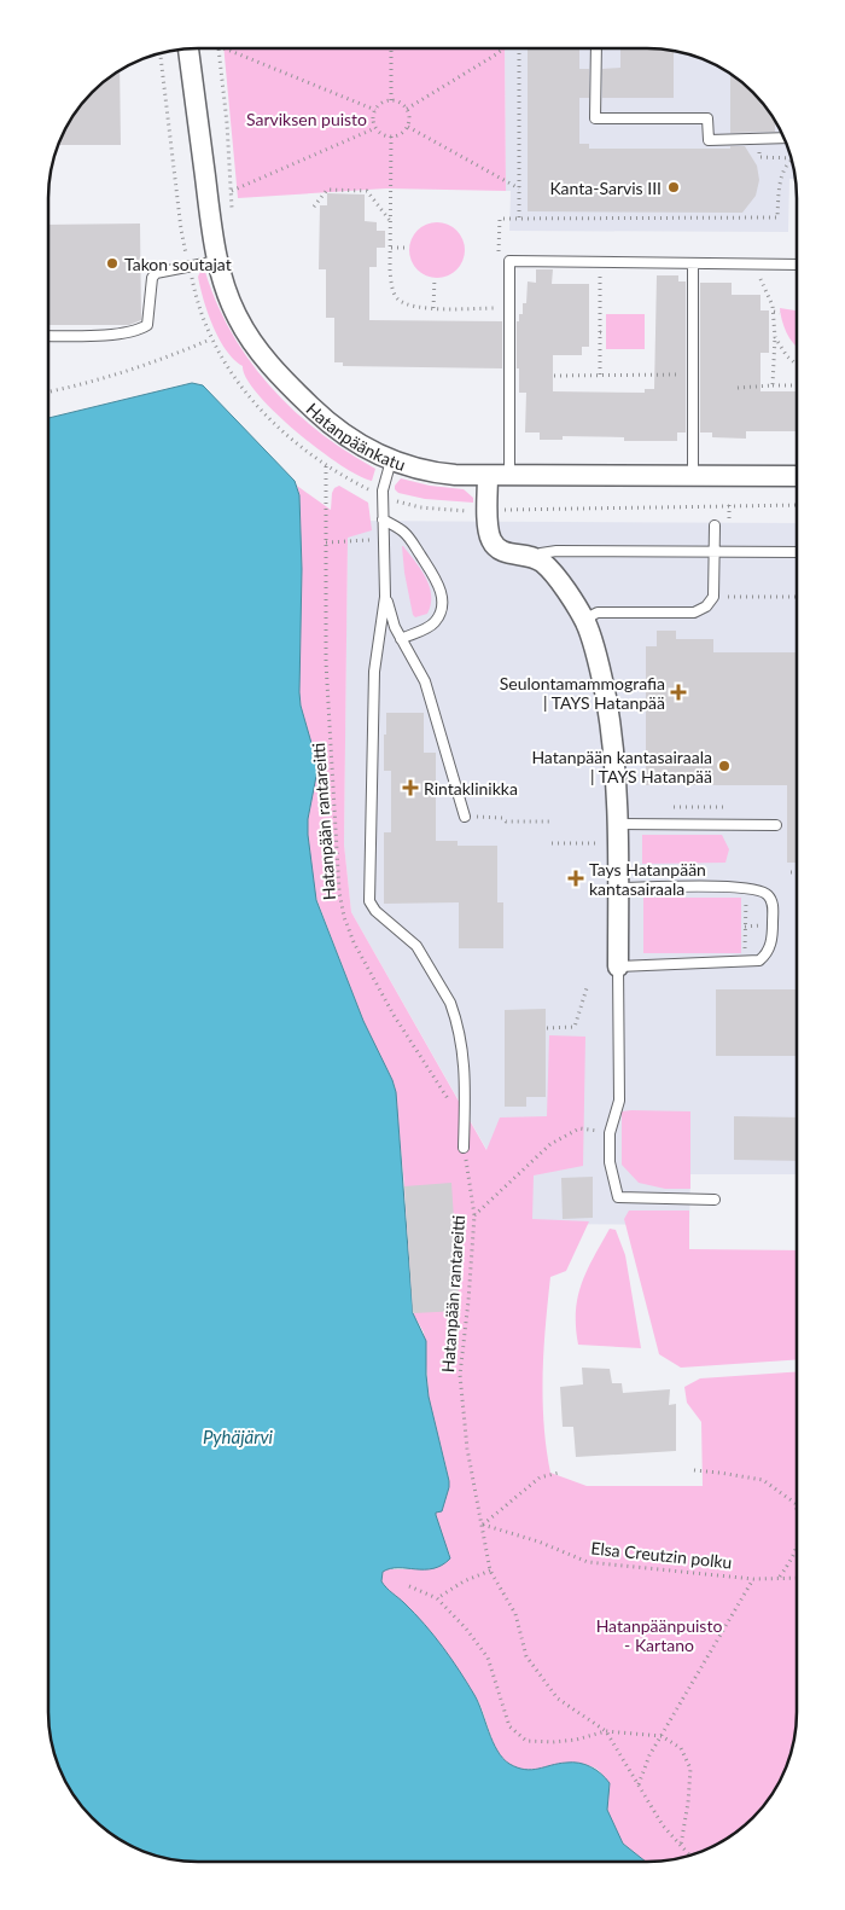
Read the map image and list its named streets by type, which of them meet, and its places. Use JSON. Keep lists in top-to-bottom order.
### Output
{
  "streets": {
    "street": ["Hatanpäänkatu"],
    "path": ["Hatanpään rantareitti", "Elsa Creutzin polku"]
  },
  "crossings": [
    ["Hatanpään rantareitti", "Elsa Creutzin polku"]
  ],
  "water": ["Pyhäjärvi"],
  "parks": ["Sarviksen puisto", "Hatanpäänpuisto - Kartano"],
  "places": {
    "other": ["Kanta-Sarvis III", "Takon soutajat", "Hatanpään kantasairaala | TAYS Hatanpää"],
    "health": ["Seulontamammografia | TAYS Hatanpää", "Rintaklinikka", "Tays Hatanpään kantasairaala"]
  }
}
